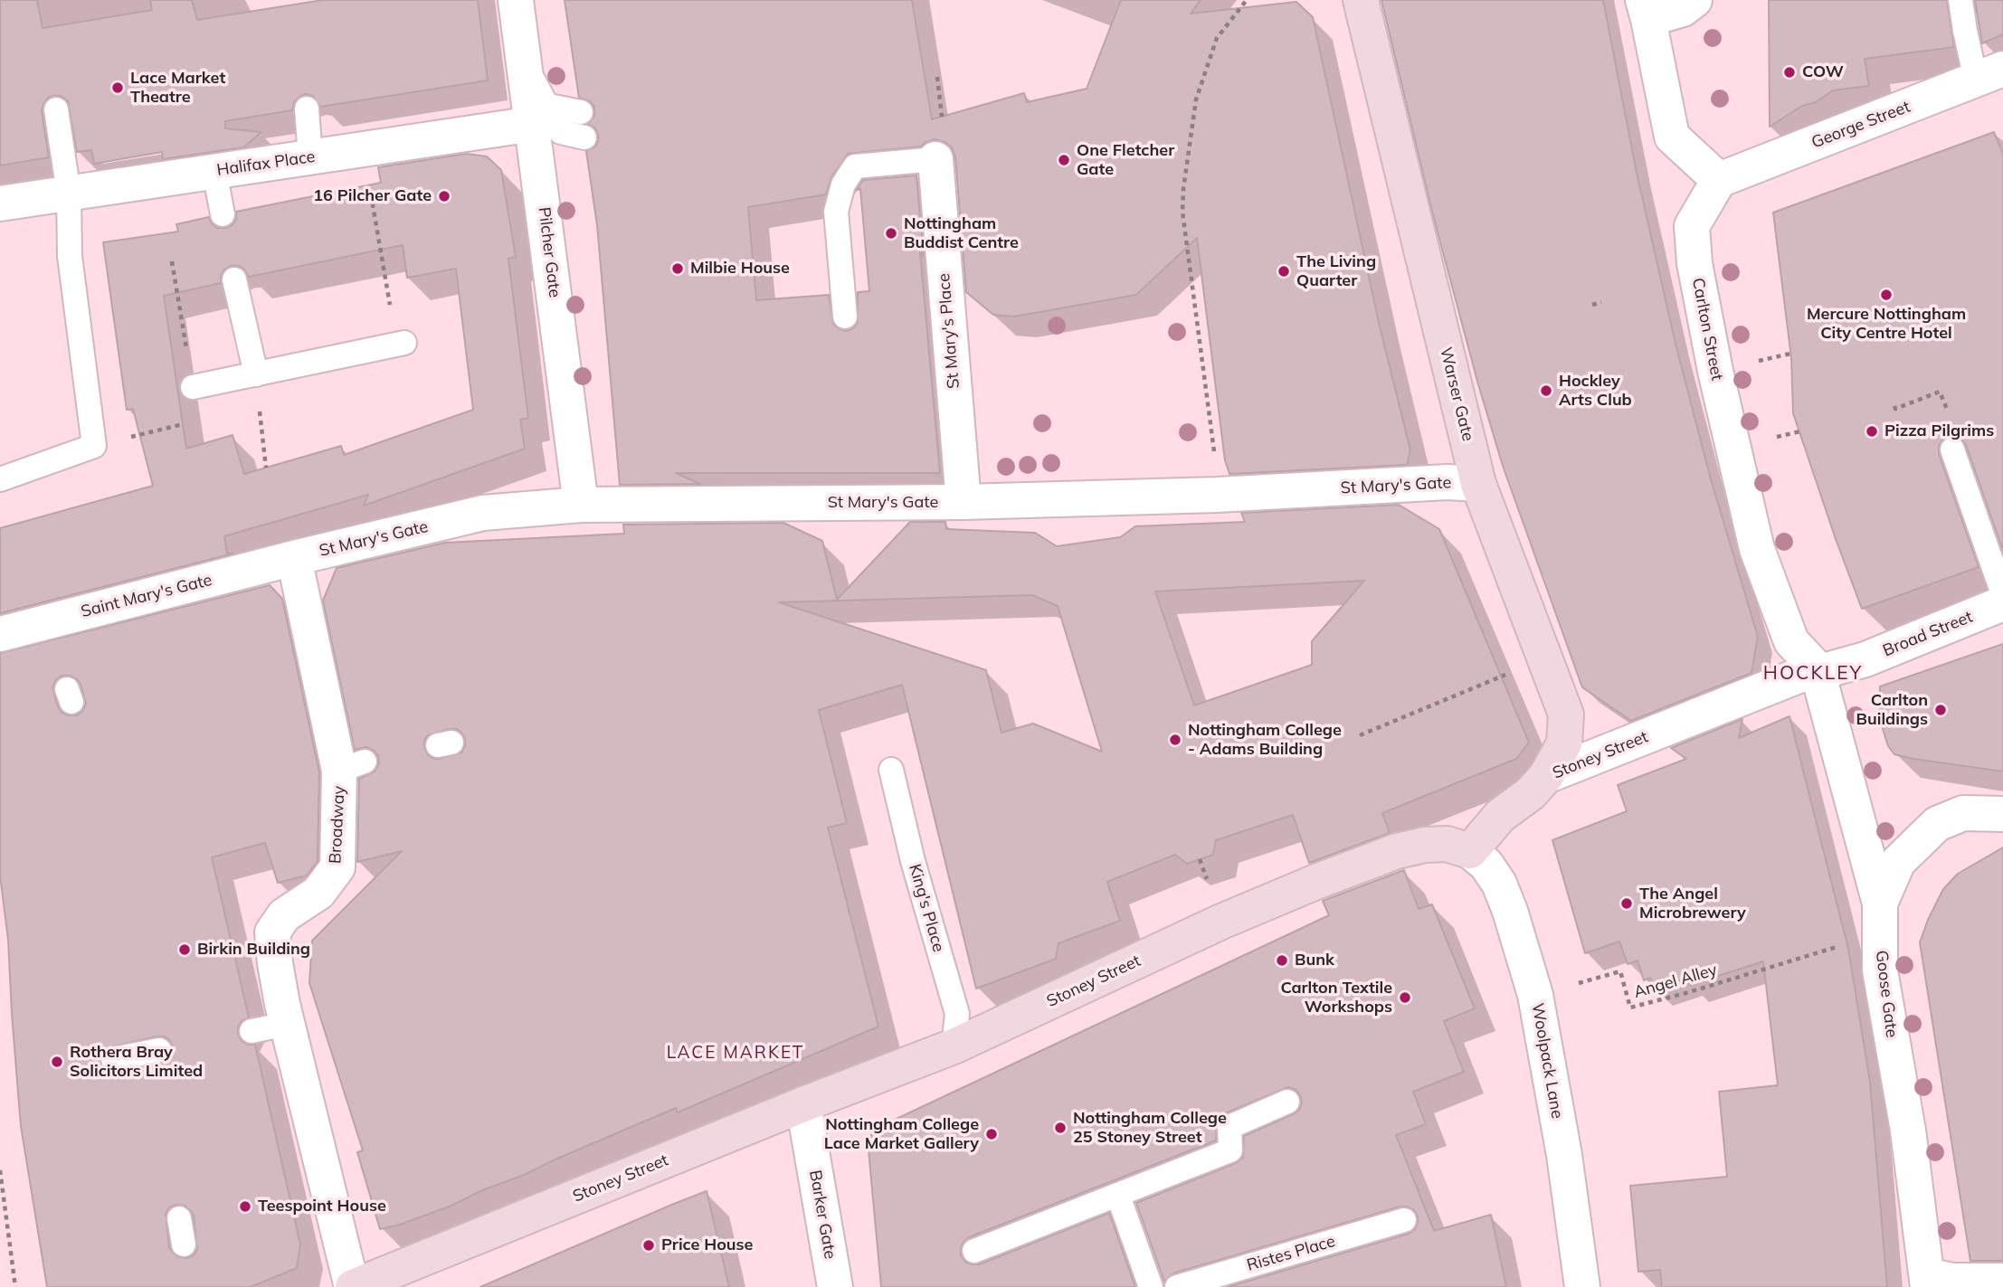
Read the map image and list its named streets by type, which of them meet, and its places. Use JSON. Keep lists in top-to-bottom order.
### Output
{
  "streets": {
    "street": [
      "George Street",
      "Halifax Place",
      "Pilcher Gate",
      "Carlton Street",
      "St Mary's Place",
      "Warser Gate",
      "St Mary's Gate",
      "Saint Mary's Gate",
      "Broad Street",
      "Stoney Street",
      "Broadway",
      "Goose Gate",
      "Woolpack Lane",
      "Barker Gate"
    ],
    "lane": ["King's Place", "Ristes Place"],
    "path": ["Angel Alley"]
  },
  "crossings": [
    ["George Street", "Carlton Street"],
    ["Halifax Place", "Pilcher Gate"],
    ["Pilcher Gate", "St Mary's Gate"],
    ["Carlton Street", "Broad Street"],
    ["Carlton Street", "Stoney Street"],
    ["Carlton Street", "Goose Gate"],
    ["St Mary's Place", "St Mary's Gate"],
    ["Warser Gate", "St Mary's Gate"],
    ["Warser Gate", "Stoney Street"],
    ["St Mary's Gate", "Saint Mary's Gate"],
    ["St Mary's Gate", "Broadway"],
    ["Saint Mary's Gate", "Broadway"],
    ["Broad Street", "Stoney Street"],
    ["Broad Street", "Goose Gate"],
    ["Stoney Street", "Broadway"],
    ["Stoney Street", "King's Place"],
    ["Stoney Street", "Goose Gate"],
    ["Stoney Street", "Woolpack Lane"],
    ["Stoney Street", "Barker Gate"],
    ["Angel Alley", "Woolpack Lane"]
  ],
  "districts": ["HOCKLEY", "LACE MARKET"],
  "places": [
    "COW",
    "Lace Market Theatre",
    "One Fletcher Gate",
    "16 Pilcher Gate",
    "Nottingham Buddist Centre",
    "Milbie House",
    "The Living Quarter",
    "Mercure Nottingham City Centre Hotel",
    "Hockley Arts Club",
    "Pizza Pilgrims",
    "Carlton Buildings",
    "Nottingham College - Adams Building",
    "The Angel Microbrewery",
    "Birkin Building",
    "Bunk",
    "Carlton Textile Workshops",
    "Rothera Bray Solicitors Limited",
    "Nottingham College 25 Stoney Street",
    "Nottingham College Lace Market Gallery",
    "Teespoint House",
    "Price House"
  ]
}
